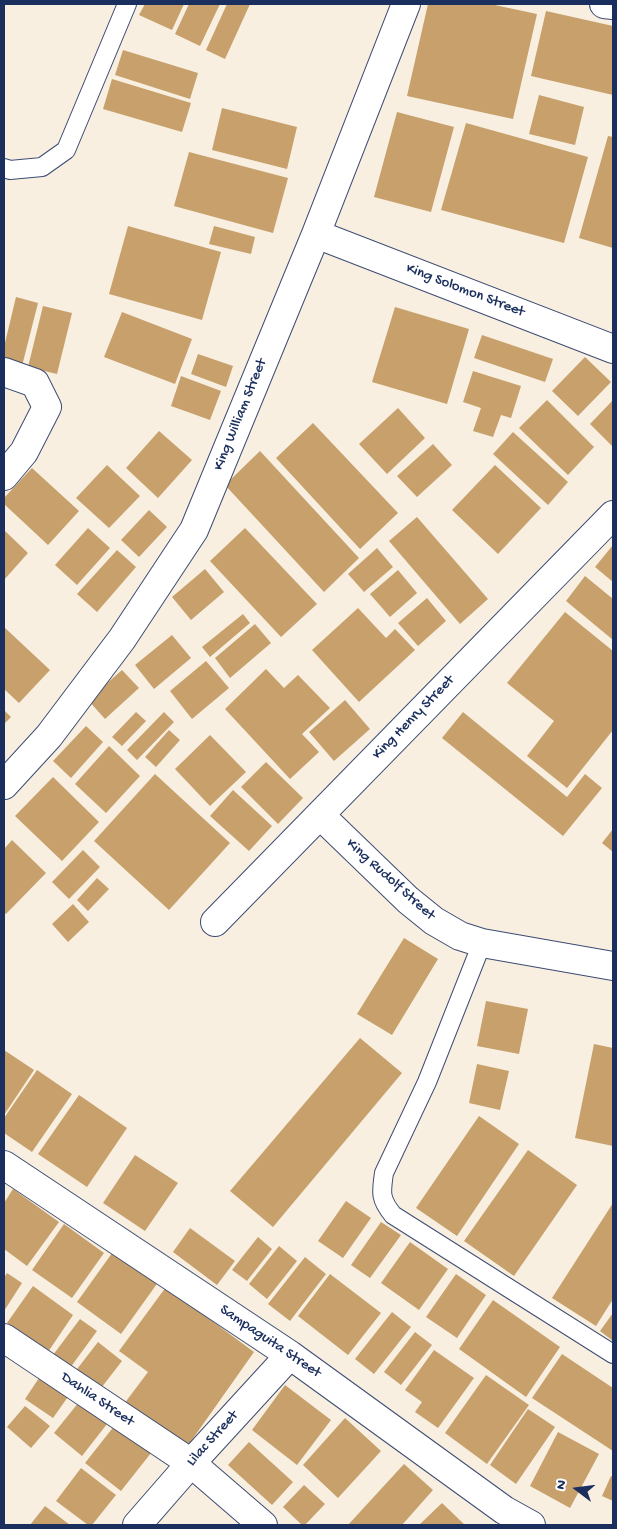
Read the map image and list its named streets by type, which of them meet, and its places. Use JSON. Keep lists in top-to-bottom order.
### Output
{
  "streets": {
    "street": [
      "King Solomon Street",
      "King William Street",
      "King Henry Street",
      "King Rudolf Street",
      "Sampaguita Street",
      "Dahlia Street",
      "Lilac Street"
    ]
  },
  "crossings": [
    ["King Solomon Street", "King William Street"],
    ["King Henry Street", "King Rudolf Street"],
    ["Sampaguita Street", "Lilac Street"],
    ["Dahlia Street", "Lilac Street"]
  ],
  "north": "left"
}
